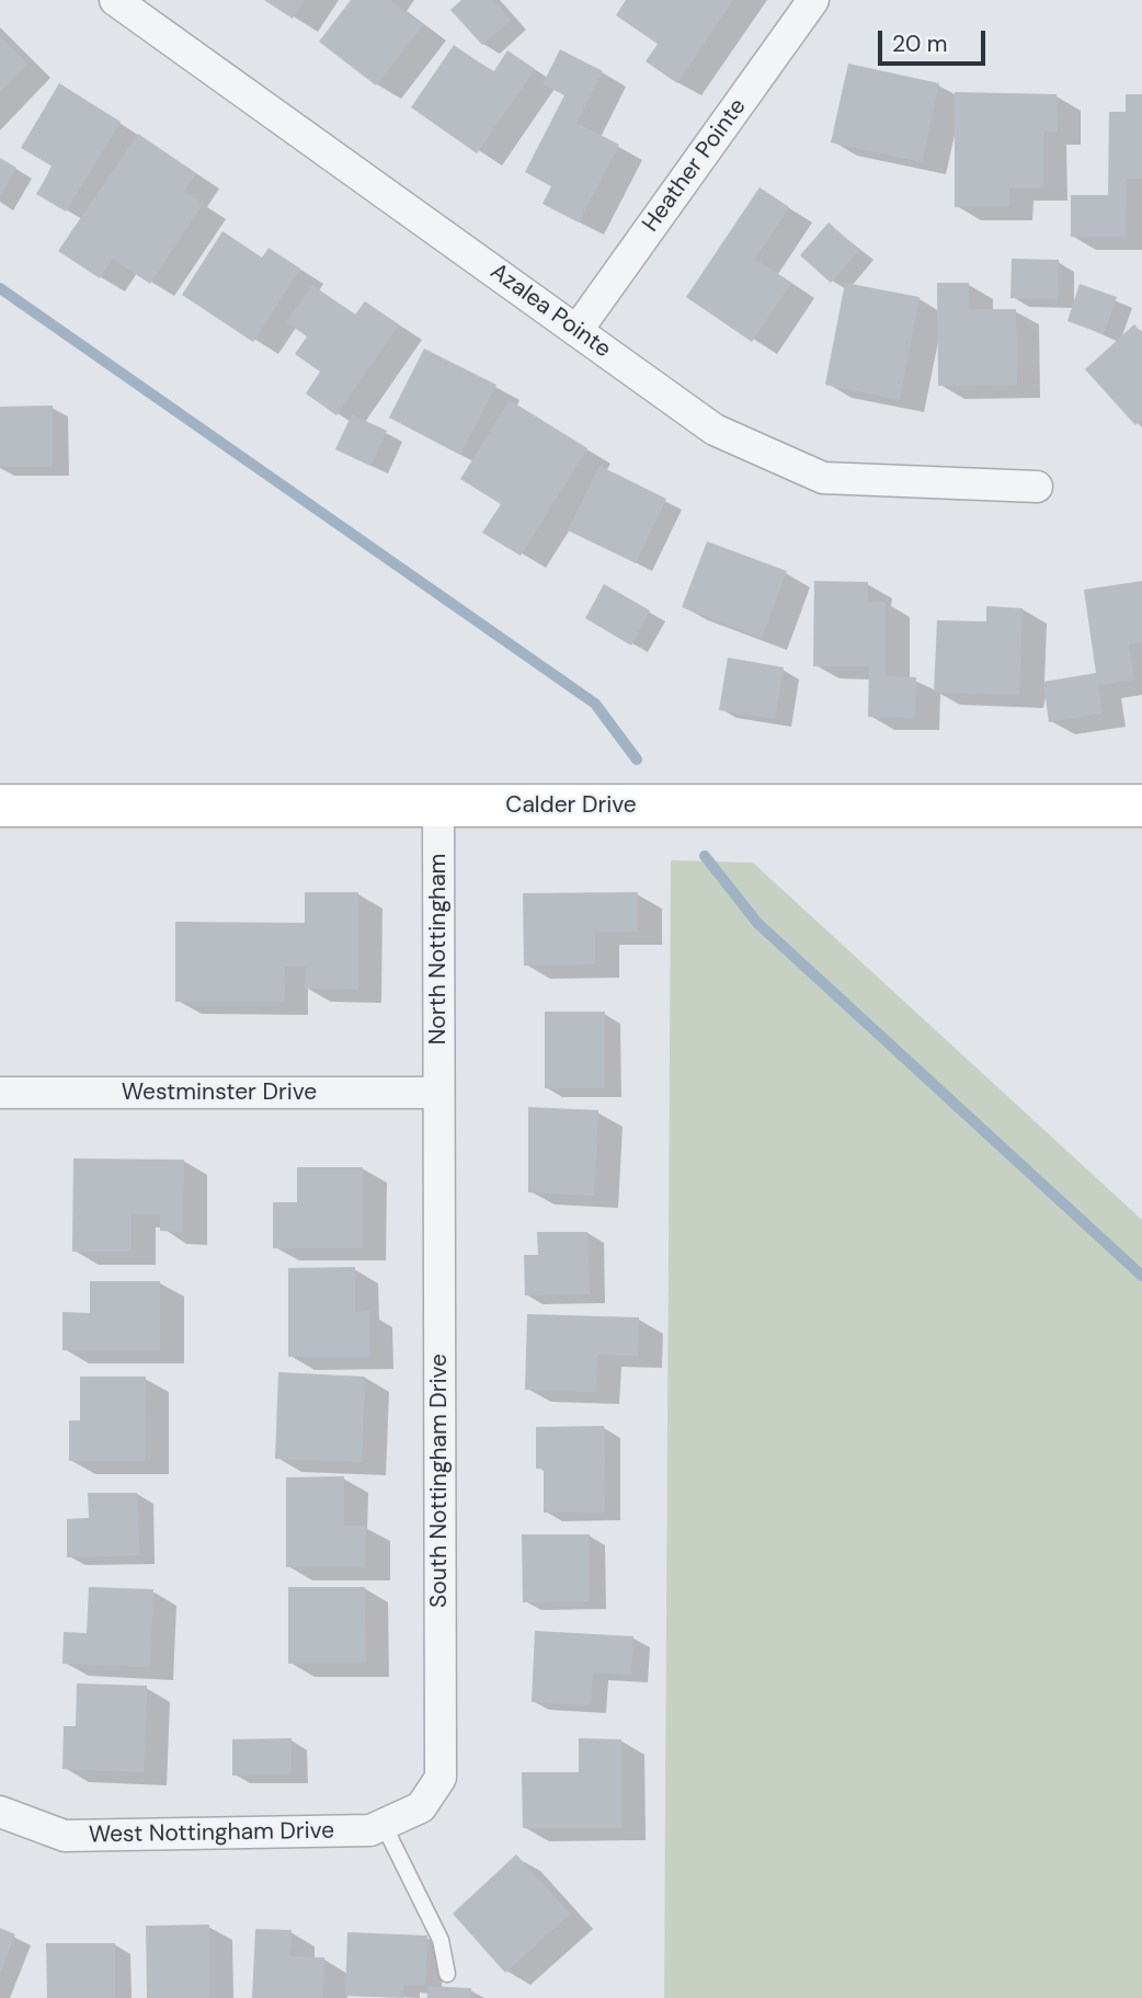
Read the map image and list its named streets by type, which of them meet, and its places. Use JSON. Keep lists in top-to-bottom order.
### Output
{
  "streets": {
    "street": [
      "Heather Pointe",
      "Azalea Pointe",
      "Calder Drive",
      "North Nottingham",
      "Westminster Drive",
      "South Nottingham Drive",
      "West Nottingham Drive"
    ]
  },
  "crossings": [
    ["Heather Pointe", "Azalea Pointe"],
    ["Calder Drive", "North Nottingham"],
    ["North Nottingham", "Westminster Drive"],
    ["North Nottingham", "South Nottingham Drive"],
    ["Westminster Drive", "South Nottingham Drive"],
    ["South Nottingham Drive", "West Nottingham Drive"]
  ],
  "scale_bar": "20 m"
}
